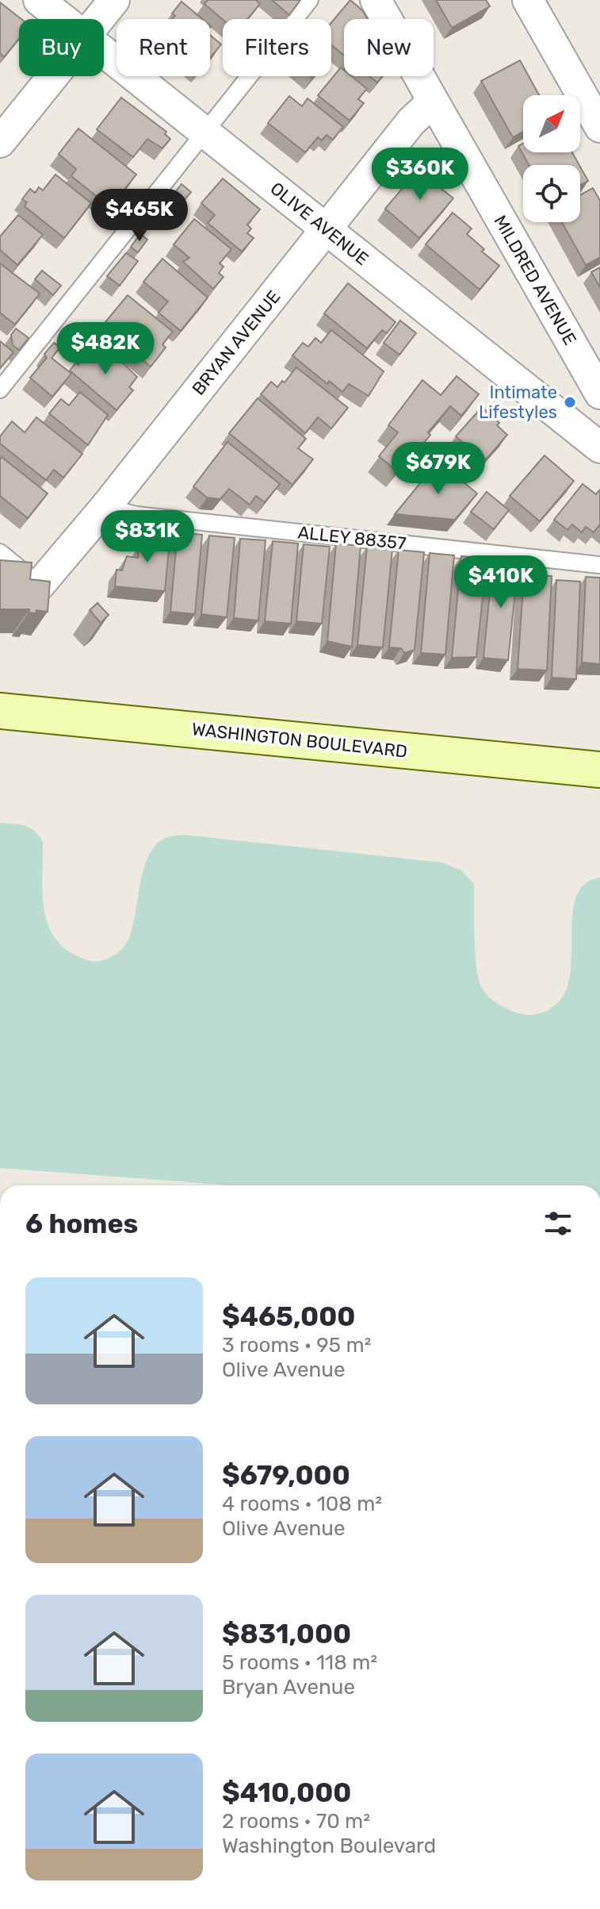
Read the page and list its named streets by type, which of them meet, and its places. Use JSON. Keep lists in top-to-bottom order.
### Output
{
  "streets": {
    "main road": ["WASHINGTON BOULEVARD"],
    "street": ["OLIVE AVENUE", "MILDRED AVENUE", "BRYAN AVENUE"],
    "lane": ["ALLEY 88357"]
  },
  "crossings": [
    ["OLIVE AVENUE", "BRYAN AVENUE"],
    ["MILDRED AVENUE", "BRYAN AVENUE"],
    ["BRYAN AVENUE", "ALLEY 88357"]
  ],
  "places": ["Intimate Lifestyles"],
  "north": "top right",
  "page": {
    "chip": [
      "Buy",
      "Rent",
      "Filters",
      "New"
    ],
    "price": [
      "$360K",
      "$465K",
      "$482K",
      "$679K",
      "$831K",
      "$410K"
    ],
    "heading": "6 homes",
    "list": [
      {
        "name": "$465,000",
        "note": "3 rooms · 95 m² · Olive Avenue"
      },
      {
        "name": "$679,000",
        "note": "4 rooms · 108 m² · Olive Avenue"
      },
      {
        "name": "$831,000",
        "note": "5 rooms · 118 m² · Bryan Avenue"
      },
      {
        "name": "$410,000",
        "note": "2 rooms · 70 m² · Washington Boulevard"
      }
    ]
  }
}
